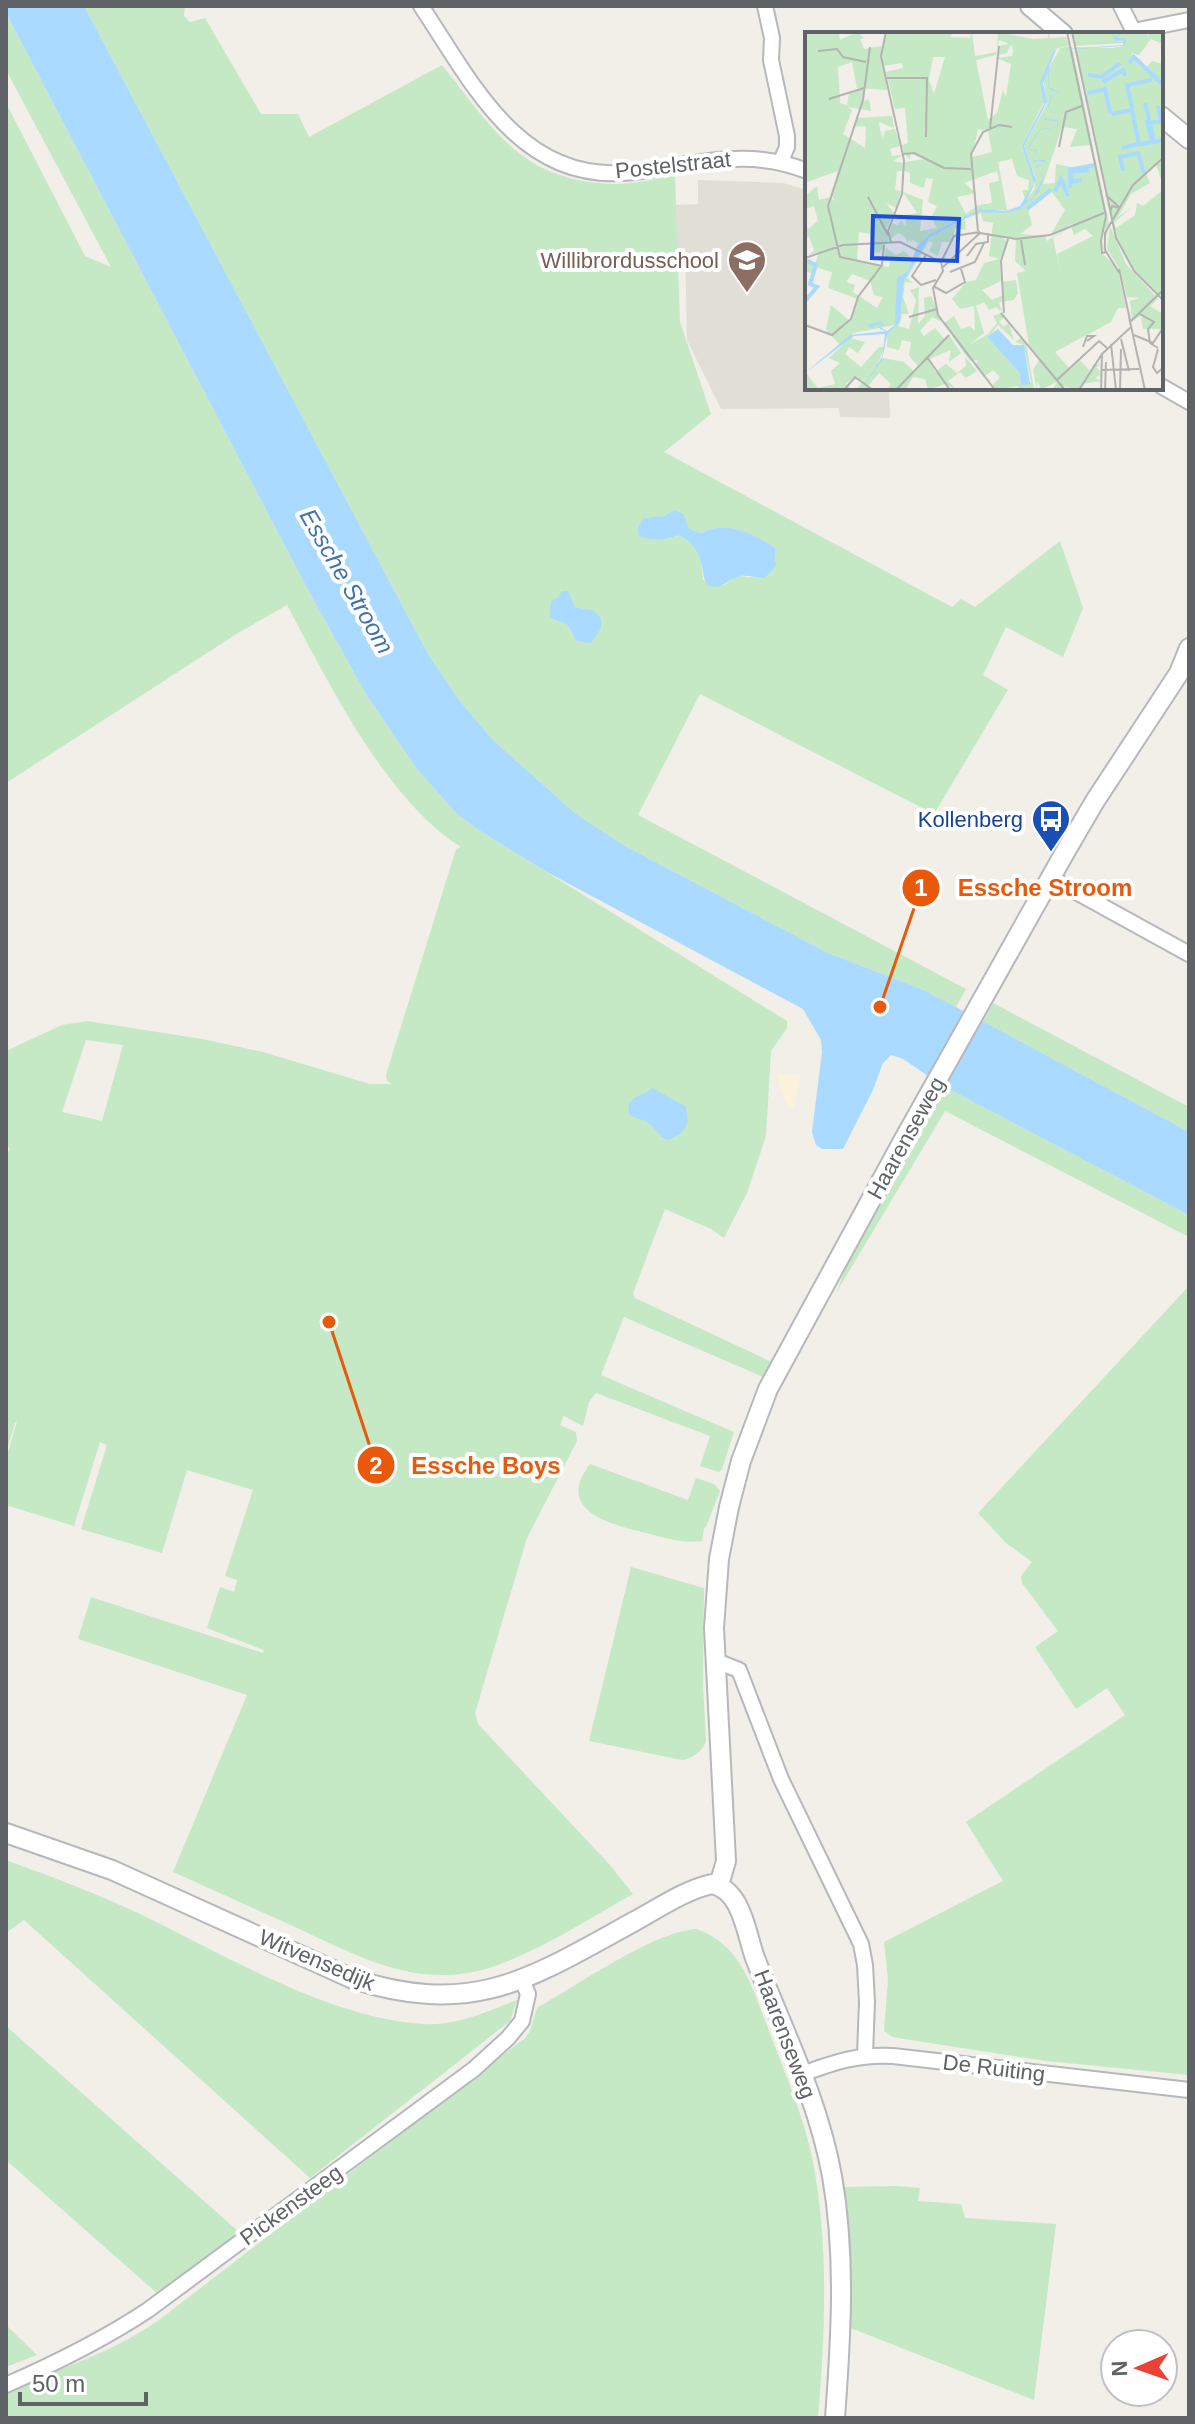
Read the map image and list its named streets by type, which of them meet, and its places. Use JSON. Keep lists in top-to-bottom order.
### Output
{
  "streets": {
    "street": [
      "Postelstraat",
      "Haarenseweg",
      "Witvensedijk",
      "De Ruiting",
      "Pickensteeg"
    ]
  },
  "crossings": [
    ["Haarenseweg", "Witvensedijk"],
    ["Haarenseweg", "De Ruiting"],
    ["Witvensedijk", "Pickensteeg"]
  ],
  "water": ["Essche Stroom"],
  "places": {
    "school or university": ["Willibrordusschool"],
    "bus stop": ["Kollenberg"],
    "other": ["Essche Stroom", "Essche Boys"]
  },
  "scale_bar": "50 m",
  "north": "left"
}
